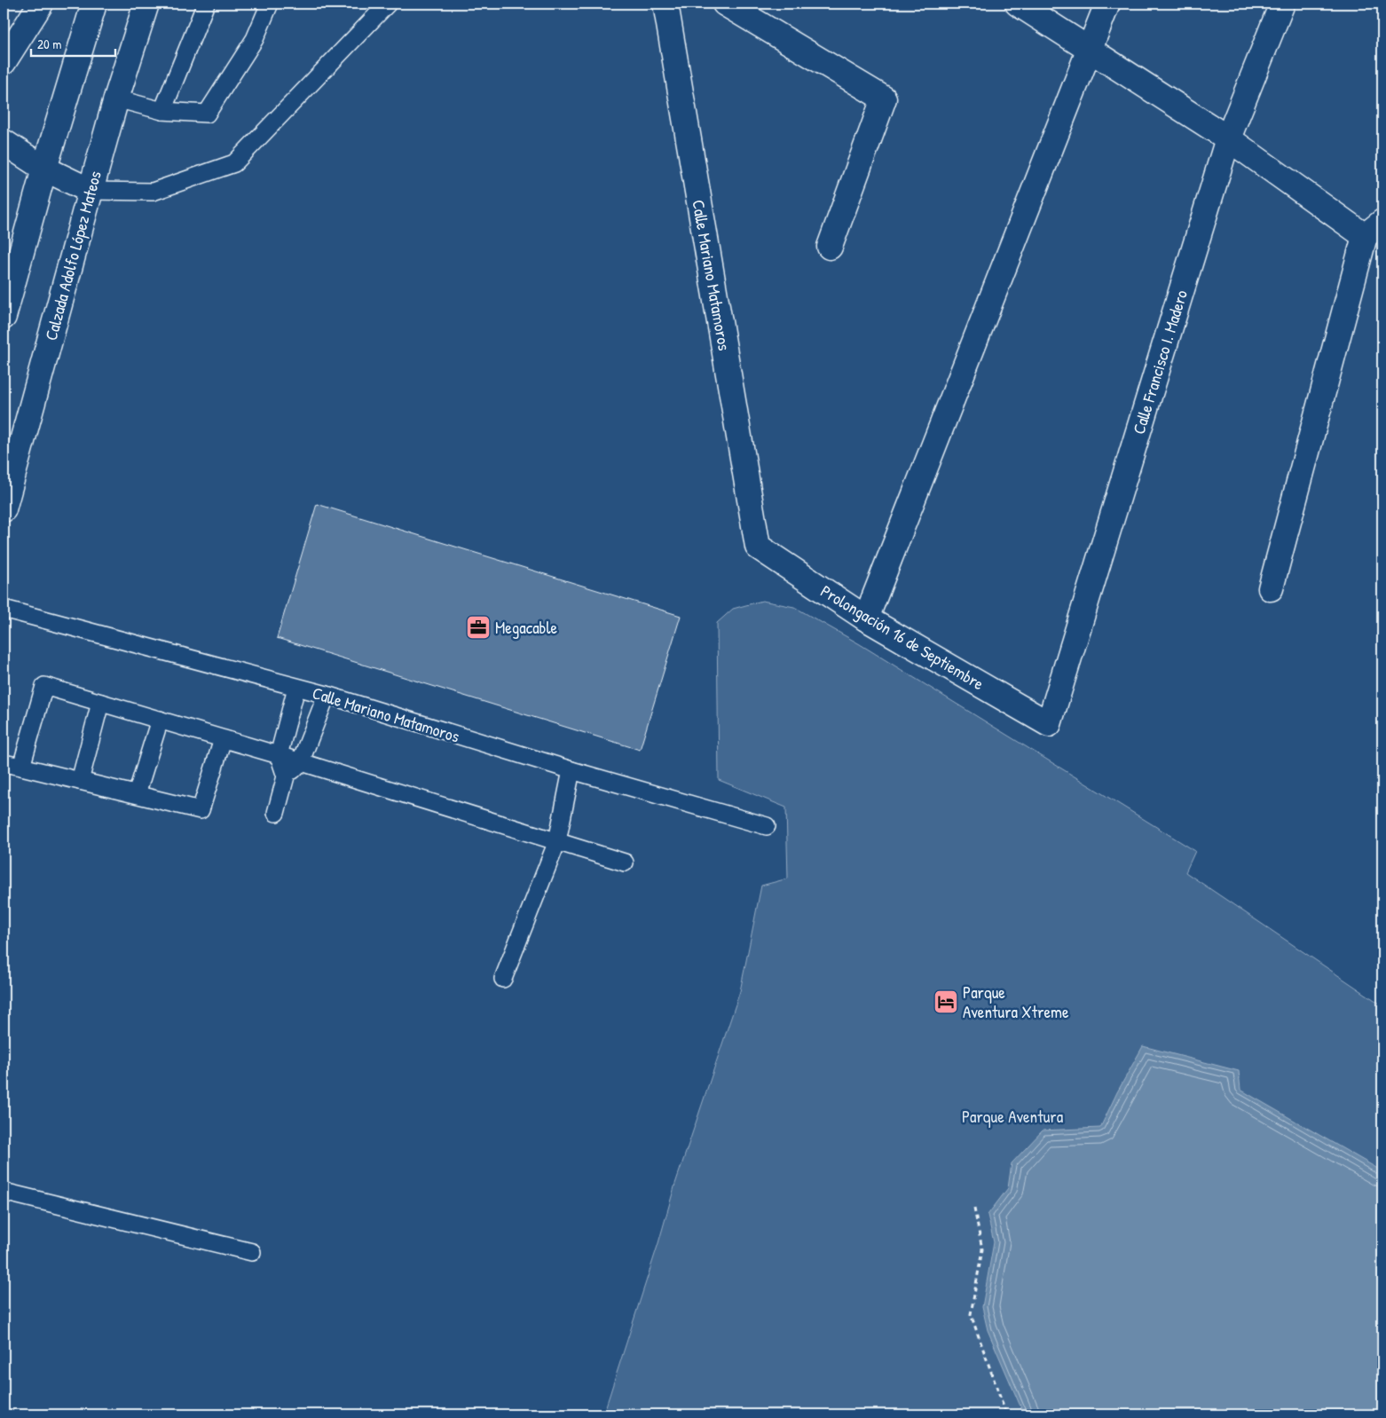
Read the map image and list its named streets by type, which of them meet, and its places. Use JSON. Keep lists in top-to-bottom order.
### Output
{
  "streets": {
    "street": [
      "Calzada Adolfo López Mateos",
      "Calle Mariano Matamoros",
      "Calle Francisco I. Madero",
      "Prolongación 16 de Septiembre"
    ]
  },
  "crossings": [
    ["Calle Mariano Matamoros", "Prolongación 16 de Septiembre"],
    ["Calle Francisco I. Madero", "Prolongación 16 de Septiembre"]
  ],
  "parks": ["Parque Aventura"],
  "places": {
    "office": ["Megacable"],
    "hotel": ["Parque Aventura Xtreme"]
  },
  "scale_bar": "20 m"
}
